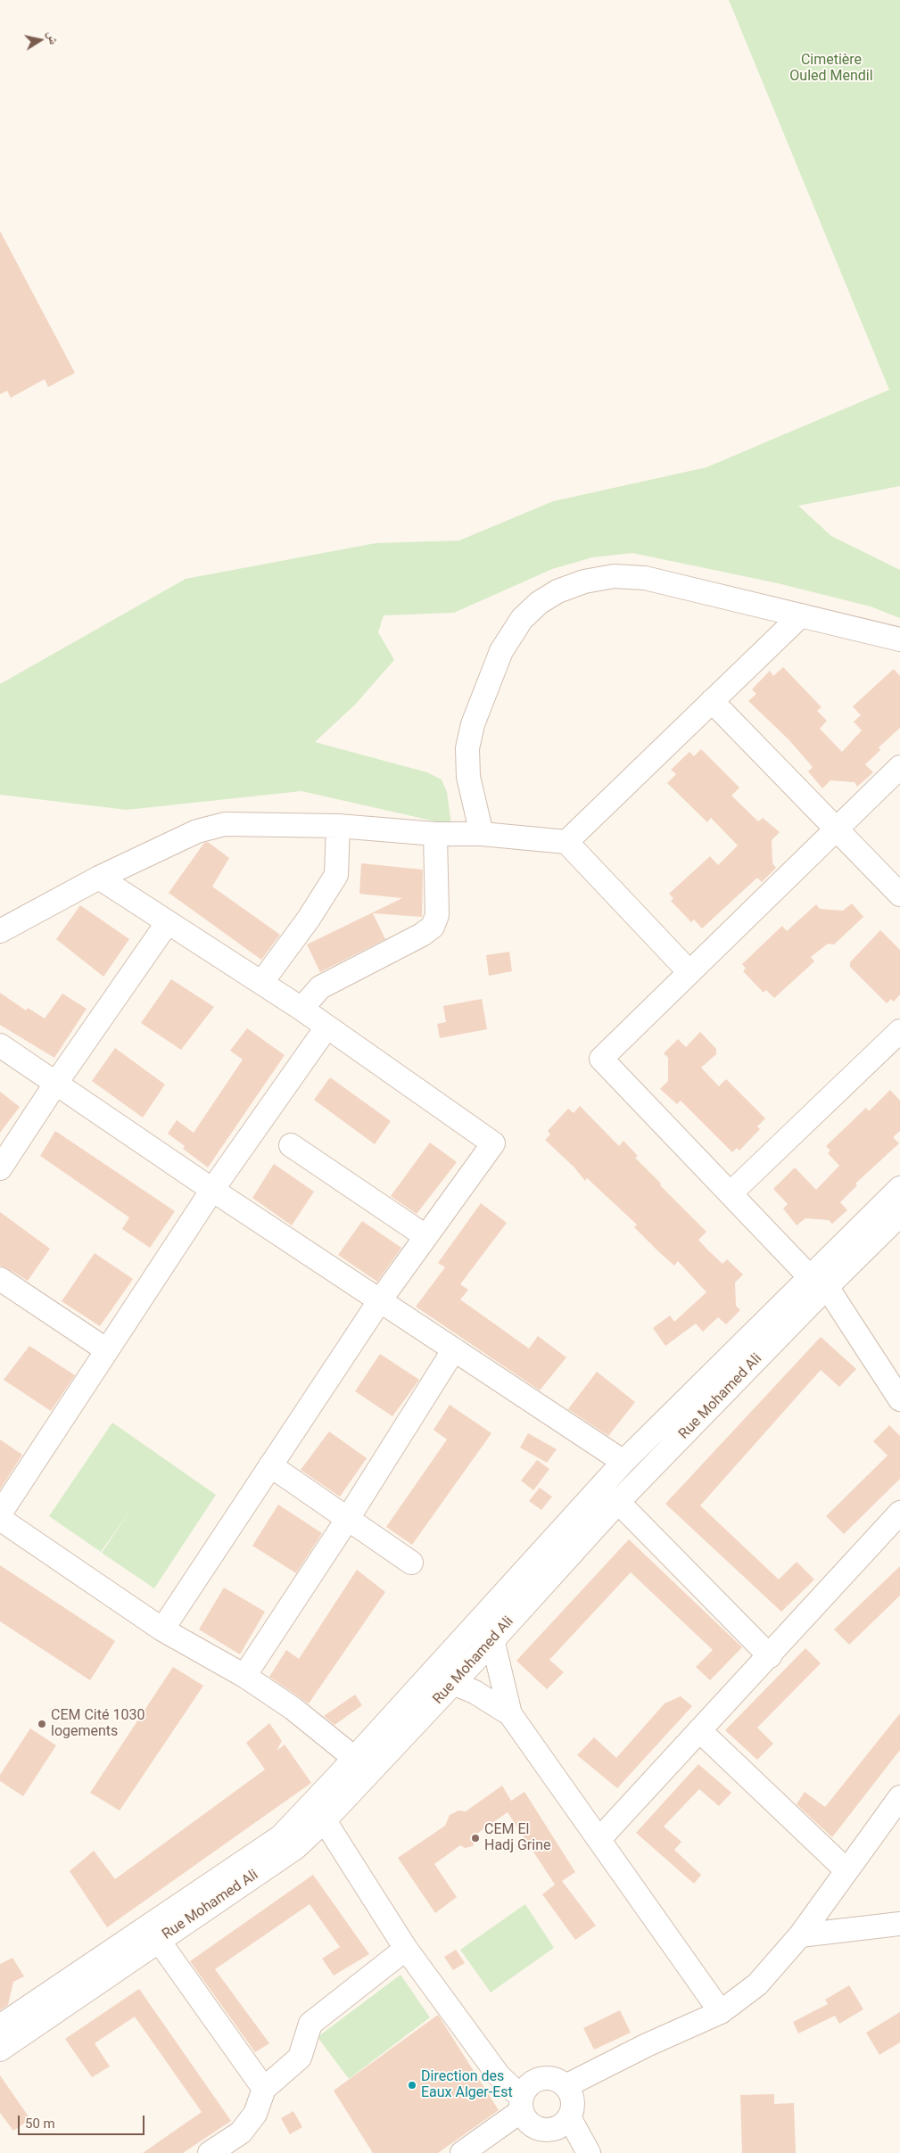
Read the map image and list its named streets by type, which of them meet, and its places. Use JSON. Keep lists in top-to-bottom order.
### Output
{
  "streets": {
    "street": ["Rue Mohamed Ali"]
  },
  "parks": ["Cimetière Ouled Mendil"],
  "places": ["CEM Cité 1030 logements", "CEM El Hadj Grine", "Direction des Eaux Alger-Est"],
  "scale_bar": "50 m",
  "north": "right"
}
